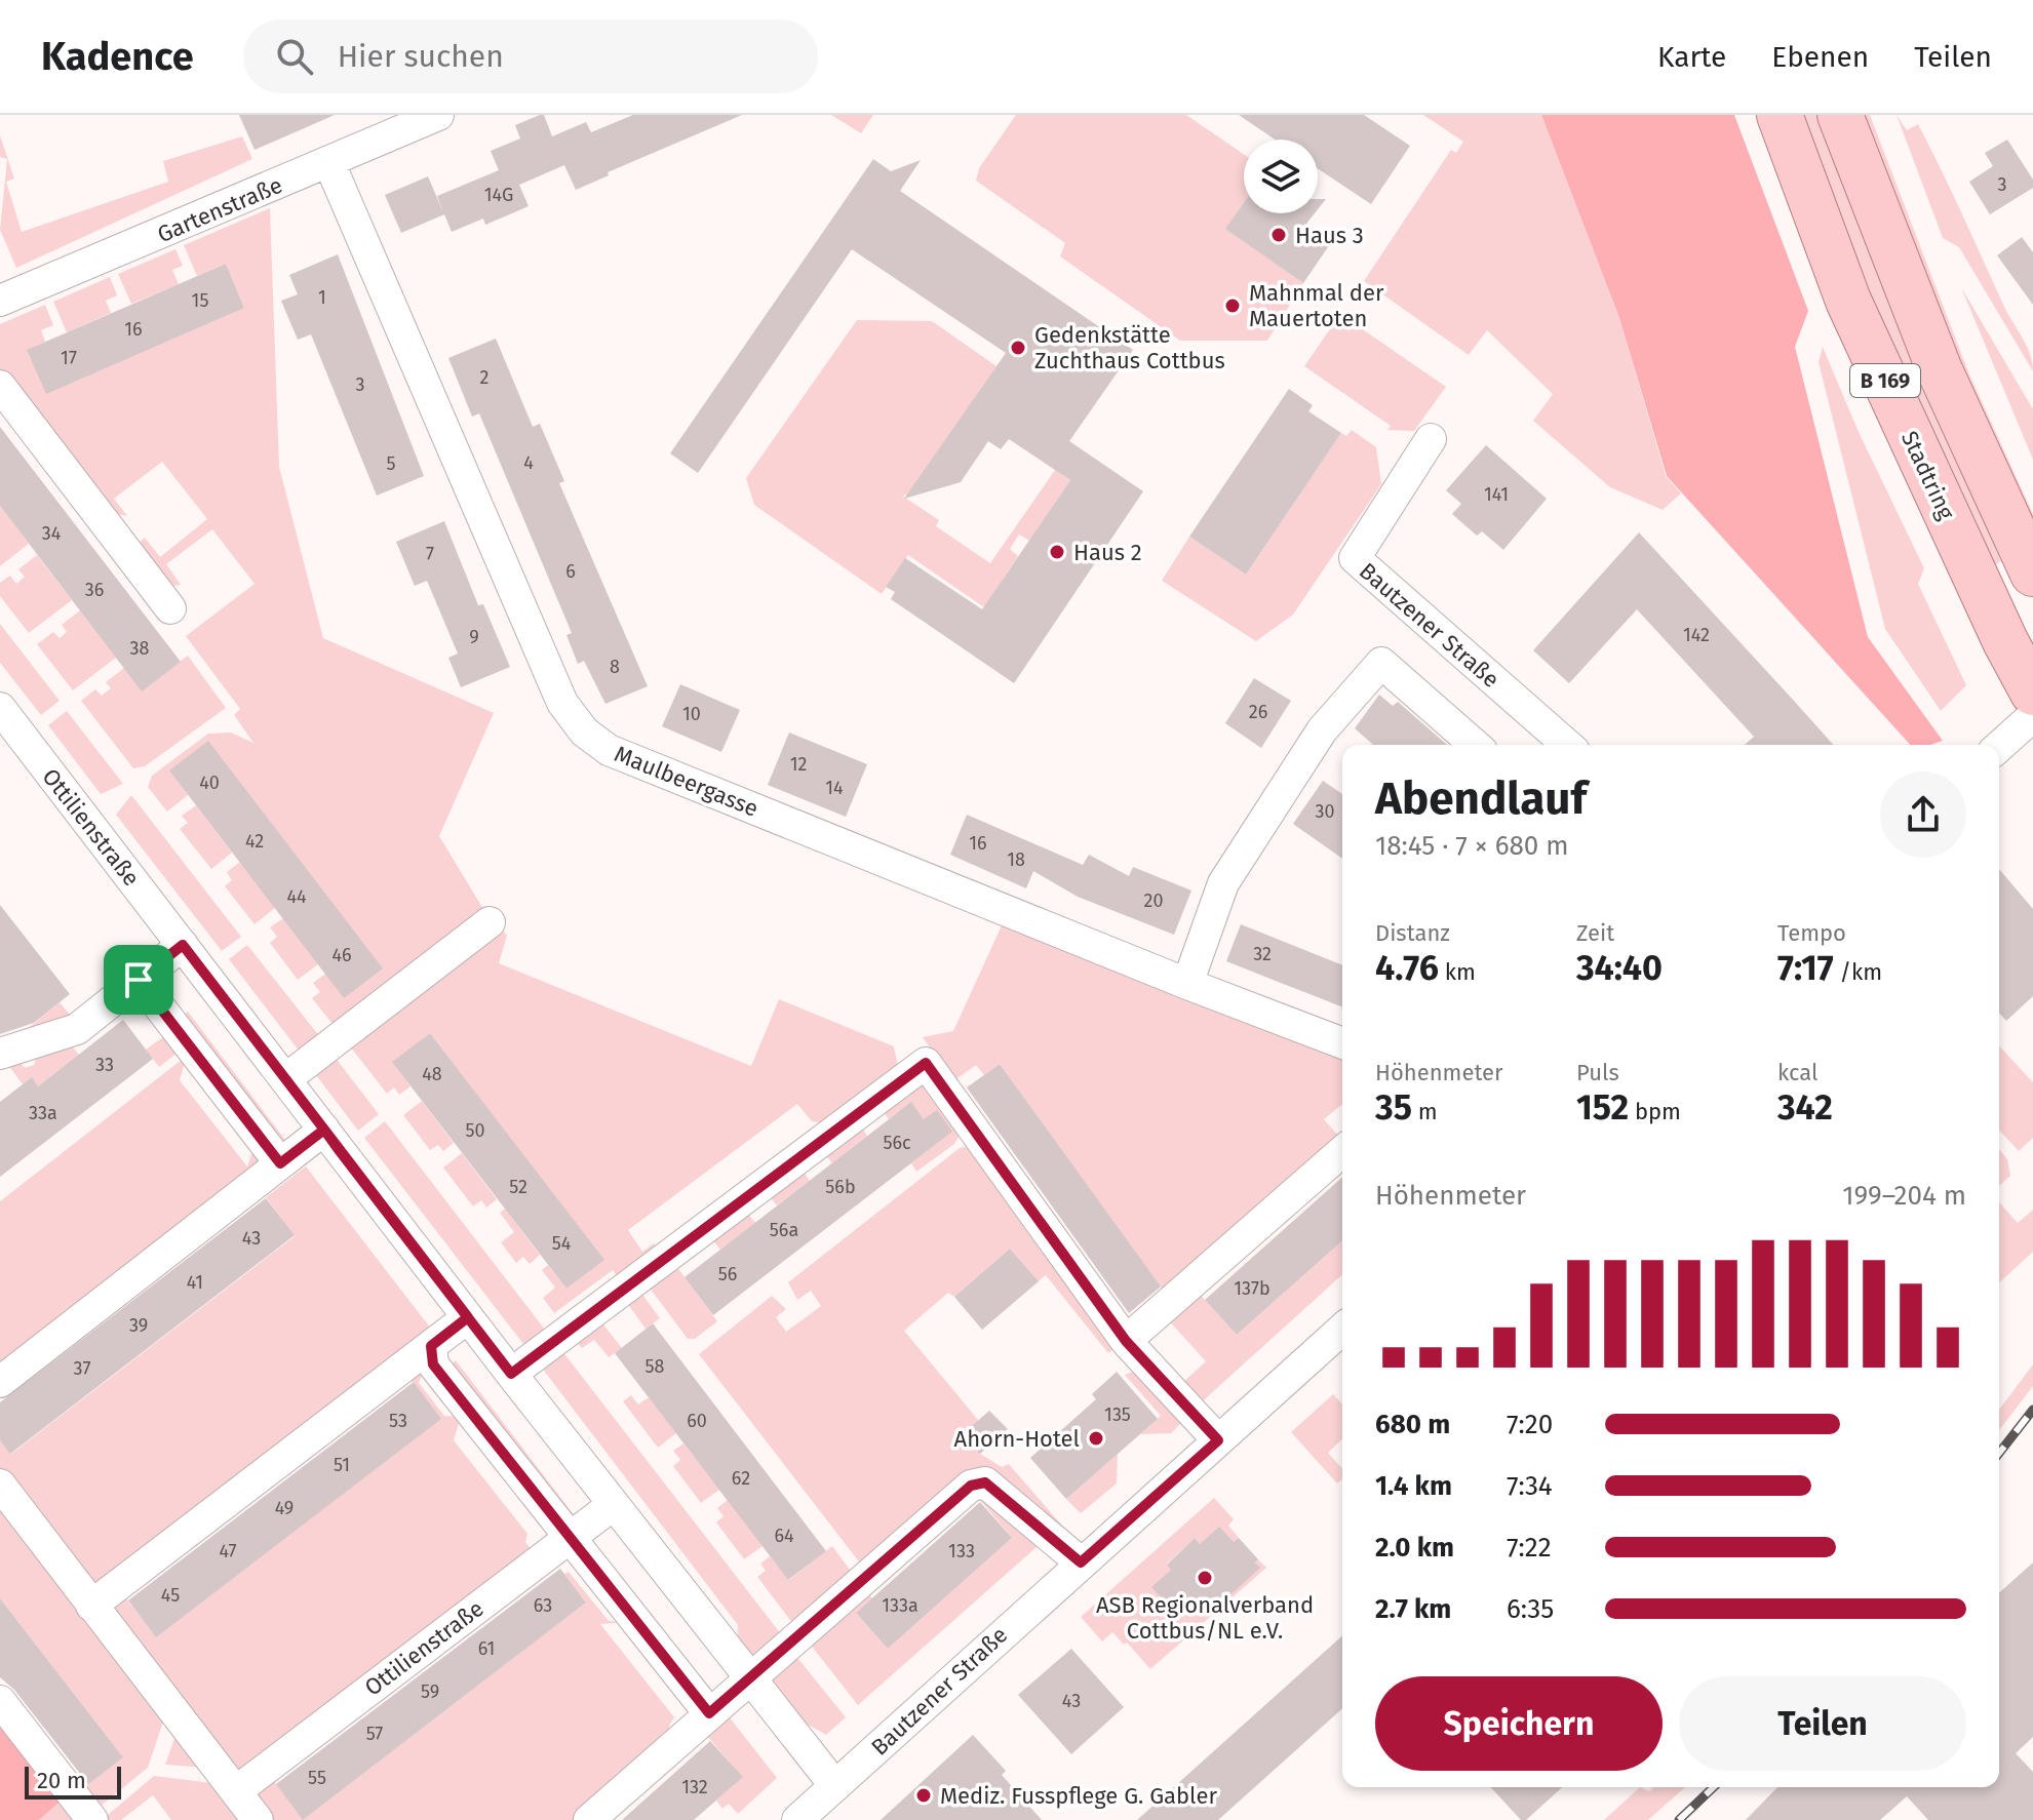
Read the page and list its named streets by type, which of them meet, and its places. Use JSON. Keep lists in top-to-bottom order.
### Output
{
  "streets": {
    "main road": ["B 169", "Stadtring"],
    "street": [
      "Gartenstraße",
      "Bautzener Straße",
      "Maulbeergasse",
      "Ottilienstraße"
    ]
  },
  "crossings": [
    ["Gartenstraße", "Maulbeergasse"],
    ["Bautzener Straße", "Ottilienstraße"]
  ],
  "places": [
    "Haus 3",
    "Mahnmal der Mauertoten",
    "Gedenkstätte Zuchthaus Cottbus",
    "Haus 2",
    "Ahorn-Hotel",
    "ASB Regionalverband Cottbus/NL e.V.",
    "Mediz. Fusspflege G. Gabler"
  ],
  "house_numbers": [
    "3",
    "14G",
    "1",
    "15",
    "16",
    "17",
    "2",
    "3",
    "4",
    "5",
    "141",
    "34",
    "7",
    "6",
    "36",
    "142",
    "9",
    "38",
    "8",
    "26",
    "10",
    "12",
    "40",
    "14",
    "30",
    "42",
    "16",
    "18",
    "44",
    "20",
    "32",
    "46",
    "33",
    "48",
    "33a",
    "50",
    "56c",
    "52",
    "56b",
    "56a",
    "43",
    "54",
    "56",
    "41",
    "137b",
    "39",
    "58",
    "37",
    "135",
    "53",
    "60",
    "51",
    "62",
    "49",
    "64",
    "47",
    "133",
    "45",
    "63",
    "133a",
    "61",
    "59",
    "43",
    "57",
    "55",
    "132"
  ],
  "scale_bar": "20 m",
  "page": {
    "header": "Kadence",
    "search": "Hier suchen",
    "nav": ["Karte", "Ebenen", "Teilen"],
    "heading": ["Abendlauf", "18:45 · 7 × 680 m"],
    "stats": [
      ["Distanz", "4.76 km"],
      ["Zeit", "34:40"],
      ["Tempo", "7:17 /km"],
      ["Höhenmeter", "35 m"],
      ["Puls", "152 bpm"],
      ["kcal", "342"]
    ],
    "chart": ["Höhenmeter", "199–204 m"],
    "list": [
      {
        "name": "680 m",
        "note": "7:20"
      },
      {
        "name": "1.4 km",
        "note": "7:34"
      },
      {
        "name": "2.0 km",
        "note": "7:22"
      },
      {
        "name": "2.7 km",
        "note": "6:35"
      }
    ],
    "buttons": ["Speichern", "Teilen"],
    "scale": "20 m"
  }
}
